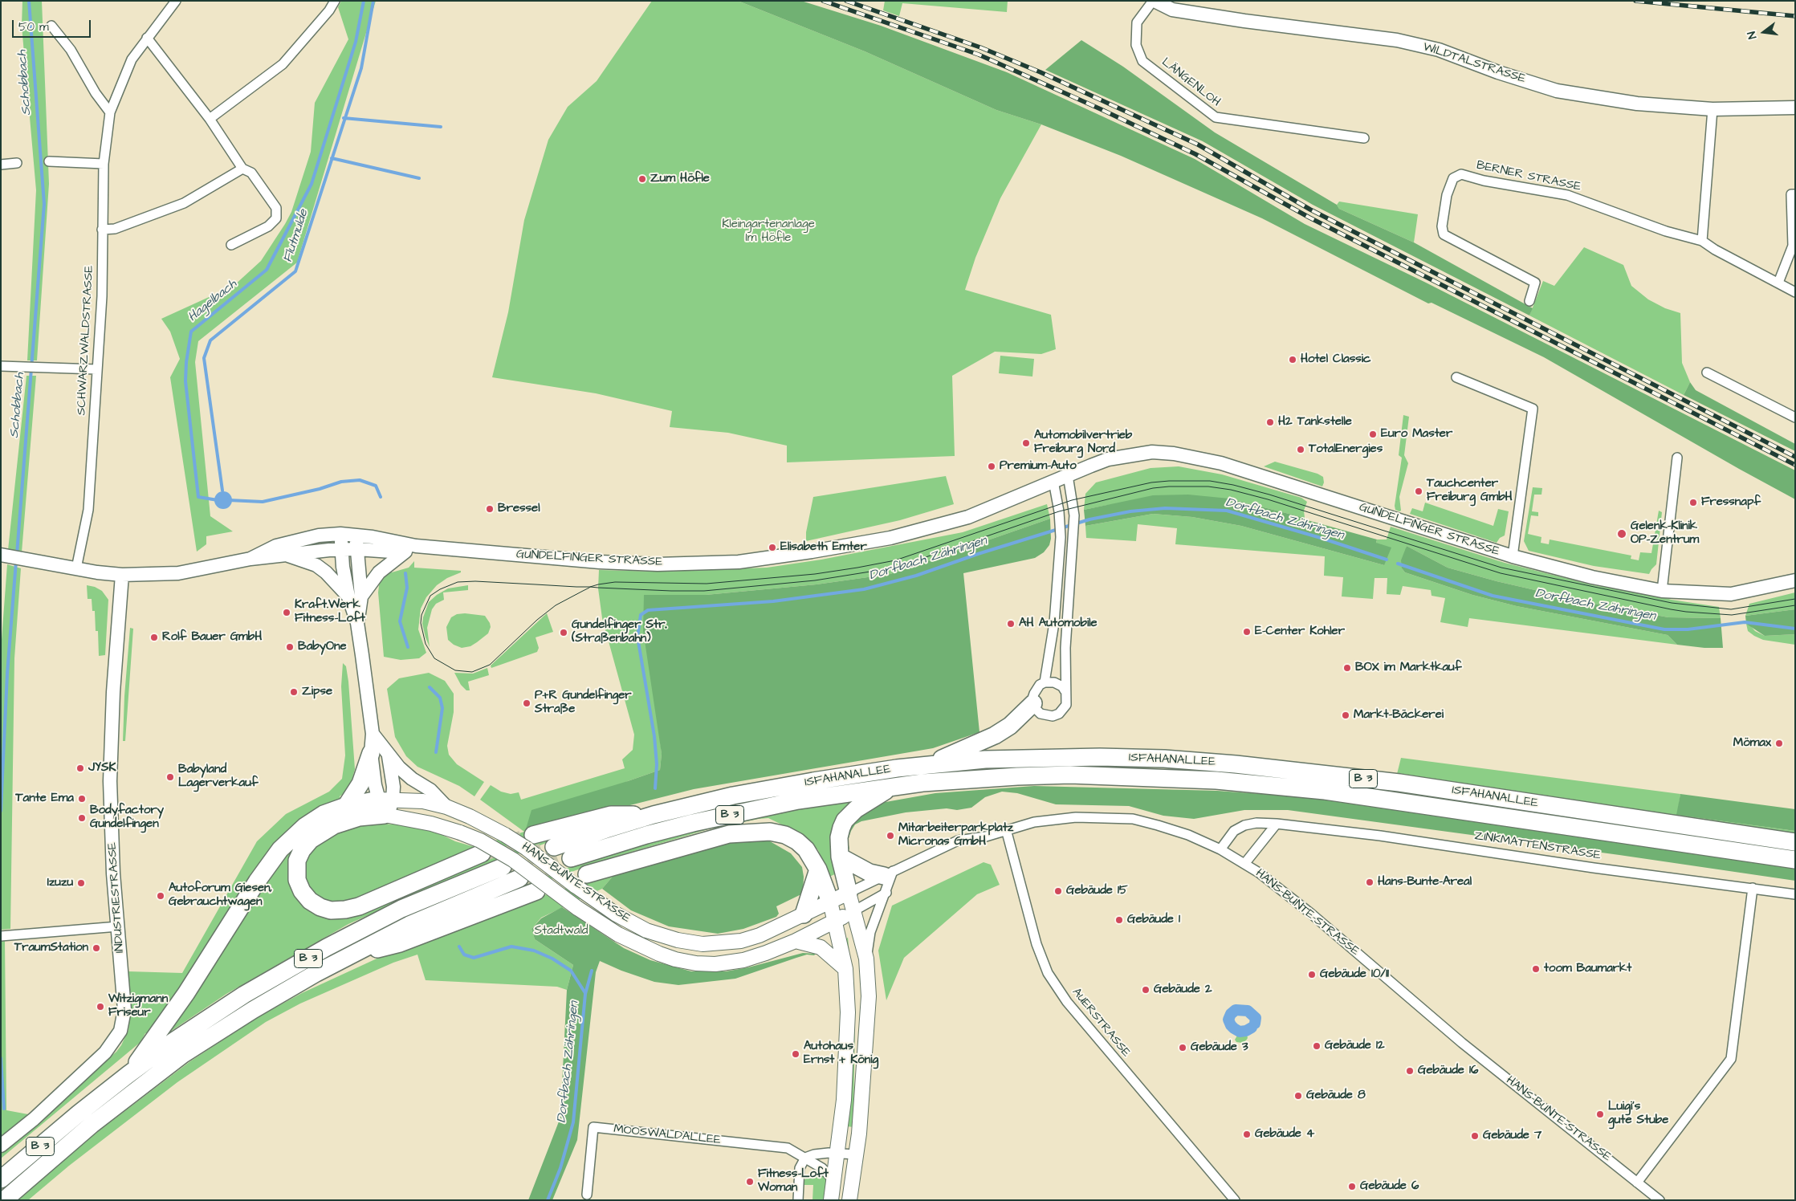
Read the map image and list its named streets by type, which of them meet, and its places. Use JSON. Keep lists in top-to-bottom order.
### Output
{
  "streets": {
    "highway": ["ISFAHANALLEE", "B 3"],
    "main road": ["HANS-BUNTE-STRASSE"],
    "street": [
      "WILDTALSTRASSE",
      "LÄNGENLOH",
      "BERNER STRASSE",
      "SCHWARZWALDSTRASSE",
      "GUNDELFINGER STRASSE",
      "ZINKMATTENSTRASSE",
      "INDUSTRIESTRASSE",
      "AUERSTRASSE",
      "MOOSWALDALLEE"
    ]
  },
  "crossings": [
    ["WILDTALSTRASSE", "LÄNGENLOH"],
    ["ZINKMATTENSTRASSE", "HANS-BUNTE-STRASSE"],
    ["HANS-BUNTE-STRASSE", "AUERSTRASSE"]
  ],
  "water": [
    "Schobbach",
    "Flutmulde",
    "Hagelbach",
    "Dorfbach Zähringen"
  ],
  "parks": ["Kleingartenanlage Im Höfle", "Stadtwald"],
  "places": [
    "Zum Höfle",
    "Hotel Classic",
    "H2 Tankstelle",
    "Euro Master",
    "Automobilvertrieb Freiburg Nord",
    "TotalEnergies",
    "Premium-Auto",
    "Tauchcenter Freiburg GmbH",
    "Fressnapf",
    "Bressel",
    "Gelenk-Klinik OP-Zentrum",
    "Elisabeth Emter",
    "Kraft.Werk Fitness-Loft",
    "AH Automobile",
    "E-Center Kohler",
    "Gundelfinger Str. (Straßenbahn)",
    "Rolf Bauer GmbH",
    "BabyOne",
    "BOX im Marktkauf",
    "Zipse",
    "P+R Gundelfinger Straße",
    "Markt-Bäckerei",
    "Mömax",
    "JYSK",
    "Babyland Lagerverkauf",
    "Tante Ema",
    "Bodyfactory Gundelfingen",
    "Mitarbeiterparkplatz Micronas GmbH",
    "Hans-Bunte-Areal",
    "Izuzu",
    "Gebäude 15",
    "Autoforum Giesen, Gebrauchtwagen",
    "Gebäude 1",
    "TraumStation",
    "toom Baumarkt",
    "Gebäude 10/11",
    "Gebäude 2",
    "Witzigmann Friseur",
    "Gebäude 12",
    "Gebäude 3",
    "Autohaus Ernst + König",
    "Gebäude 16",
    "Gebäude 8",
    "Luigi's gute Stube",
    "Gebäude 4",
    "Gebäude 7",
    "Fitness-Loft Woman",
    "Gebäude 6"
  ],
  "scale_bar": "50 m",
  "north": "left"
}
